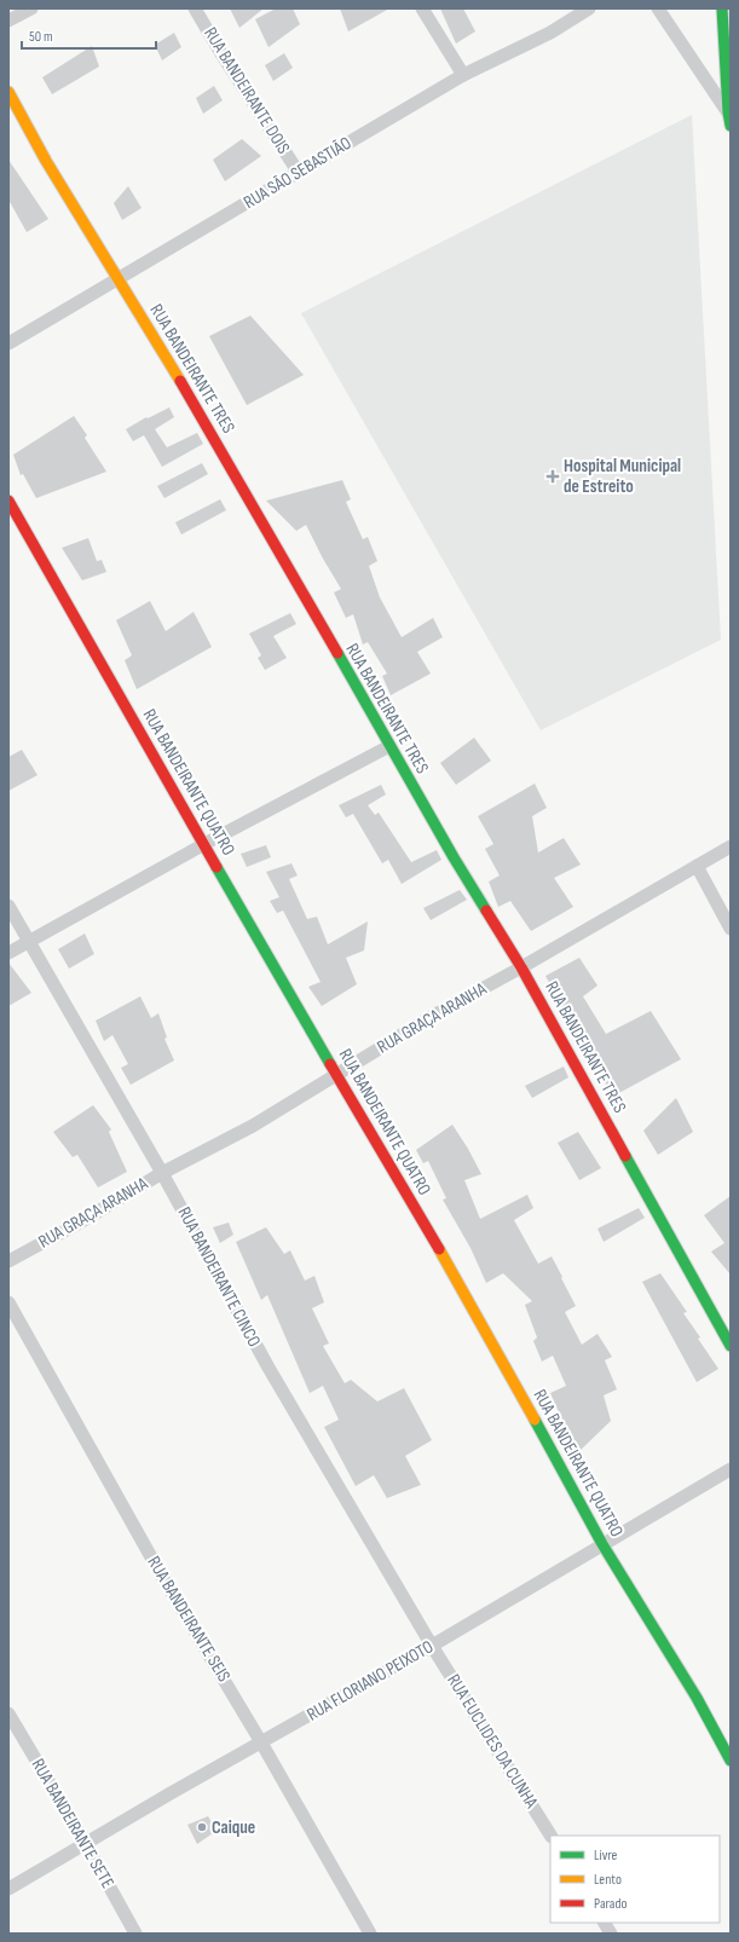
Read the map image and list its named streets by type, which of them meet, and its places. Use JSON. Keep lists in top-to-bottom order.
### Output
{
  "streets": {
    "street": [
      "RUA BANDEIRANTE DOIS",
      "RUA SÃO SEBASTIÃO",
      "RUA BANDEIRANTE TRES",
      "RUA BANDEIRANTE QUATRO",
      "RUA GRAÇA ARANHA",
      "RUA BANDEIRANTE CINCO",
      "RUA BANDEIRANTE SEIS",
      "RUA FLORIANO PEIXOTO",
      "RUA EUCLIDES DA CUNHA",
      "RUA BANDEIRANTE SETE"
    ]
  },
  "crossings": [
    ["RUA BANDEIRANTE DOIS", "RUA SÃO SEBASTIÃO"],
    ["RUA SÃO SEBASTIÃO", "RUA BANDEIRANTE TRES"],
    ["RUA BANDEIRANTE TRES", "RUA GRAÇA ARANHA"],
    ["RUA BANDEIRANTE QUATRO", "RUA GRAÇA ARANHA"],
    ["RUA BANDEIRANTE QUATRO", "RUA FLORIANO PEIXOTO"],
    ["RUA GRAÇA ARANHA", "RUA BANDEIRANTE CINCO"],
    ["RUA BANDEIRANTE CINCO", "RUA FLORIANO PEIXOTO"],
    ["RUA BANDEIRANTE CINCO", "RUA EUCLIDES DA CUNHA"],
    ["RUA BANDEIRANTE SEIS", "RUA FLORIANO PEIXOTO"],
    ["RUA FLORIANO PEIXOTO", "RUA EUCLIDES DA CUNHA"],
    ["RUA FLORIANO PEIXOTO", "RUA BANDEIRANTE SETE"]
  ],
  "places": {
    "health": ["Hospital Municipal de Estreito"],
    "other": ["Caique"]
  },
  "legend": ["Livre", "Lento", "Parado"],
  "scale_bar": "50 m"
}
